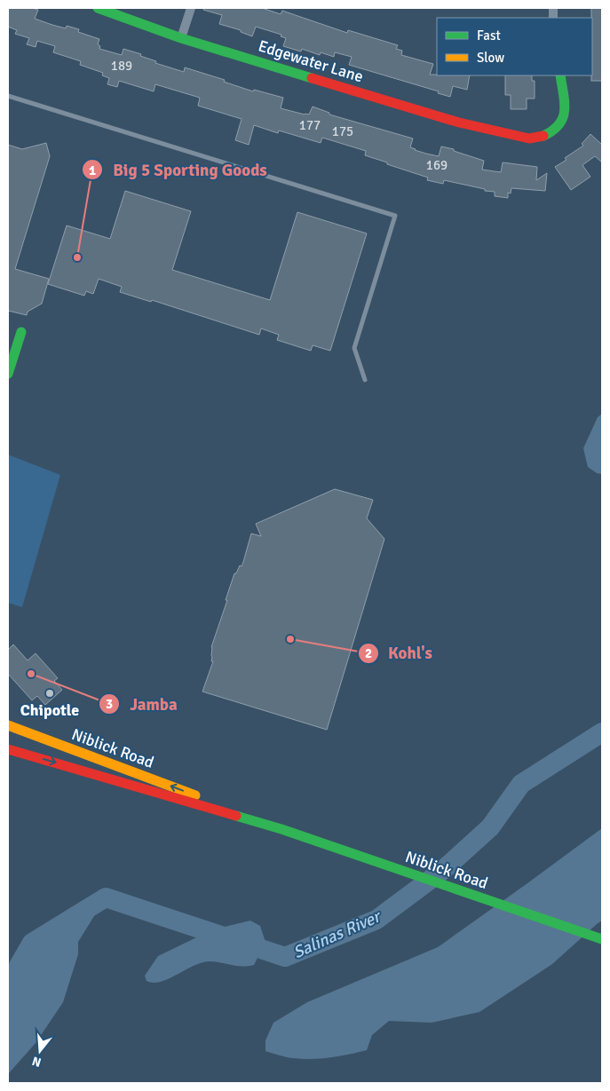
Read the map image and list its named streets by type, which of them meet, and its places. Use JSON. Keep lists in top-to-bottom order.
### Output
{
  "streets": {
    "main road": ["Edgewater Lane", "Niblick Road"]
  },
  "water": ["Salinas River"],
  "places": [
    "Big 5 Sporting Goods",
    "Kohl's",
    "Jamba",
    "Chipotle"
  ],
  "house_numbers": [
    "189",
    "177",
    "175",
    "169"
  ],
  "legend": ["Fast", "Slow"],
  "north": "bottom"
}
